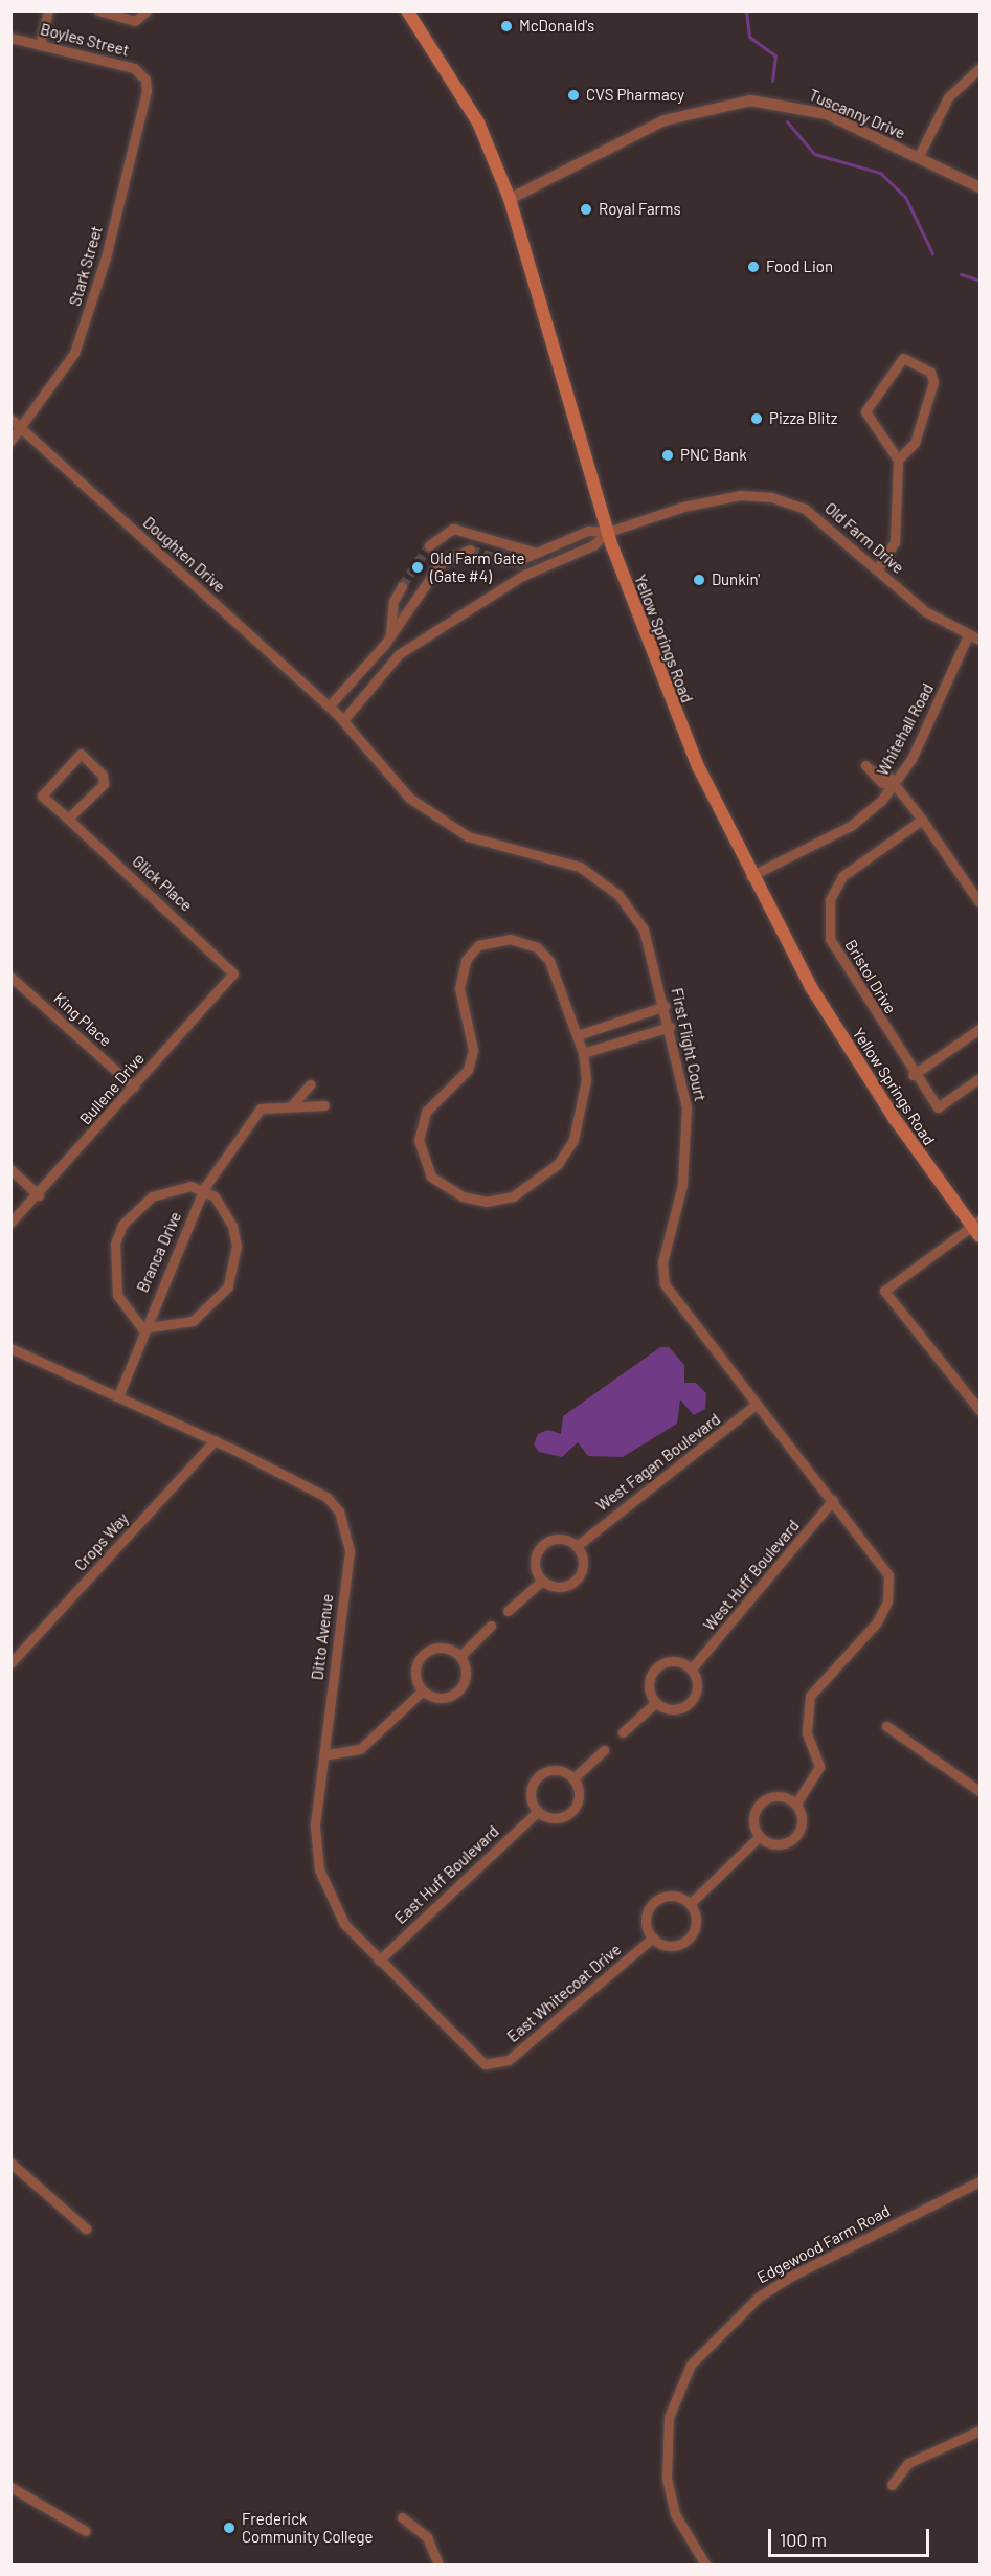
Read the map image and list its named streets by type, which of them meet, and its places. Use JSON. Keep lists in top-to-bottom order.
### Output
{
  "streets": {
    "main road": ["Yellow Springs Road"],
    "street": [
      "Boyles Street",
      "Tuscanny Drive",
      "Stark Street",
      "Old Farm Drive",
      "Doughten Drive",
      "Whitehall Road",
      "Glick Place",
      "Bristol Drive",
      "King Place",
      "First Flight Court",
      "Bullene Drive",
      "Branca Drive",
      "West Fagan Boulevard",
      "Crops Way",
      "West Huff Boulevard",
      "Ditto Avenue",
      "East Huff Boulevard",
      "East Whitecoat Drive",
      "Edgewood Farm Road"
    ]
  },
  "crossings": [
    ["Boyles Street", "Stark Street"],
    ["Tuscanny Drive", "Yellow Springs Road"],
    ["Stark Street", "Doughten Drive"],
    ["Old Farm Drive", "Yellow Springs Road"],
    ["Old Farm Drive", "Whitehall Road"],
    ["Doughten Drive", "First Flight Court"],
    ["Yellow Springs Road", "Whitehall Road"],
    ["Glick Place", "Bullene Drive"],
    ["King Place", "Bullene Drive"],
    ["First Flight Court", "West Fagan Boulevard"],
    ["First Flight Court", "West Huff Boulevard"],
    ["Branca Drive", "Ditto Avenue"],
    ["Crops Way", "Ditto Avenue"],
    ["Ditto Avenue", "East Huff Boulevard"],
    ["Ditto Avenue", "East Whitecoat Drive"]
  ],
  "places": [
    "McDonald's",
    "CVS Pharmacy",
    "Royal Farms",
    "Food Lion",
    "Pizza Blitz",
    "PNC Bank",
    "Old Farm Gate (Gate #4)",
    "Dunkin'",
    "Frederick Community College"
  ],
  "scale_bar": "100 m"
}
